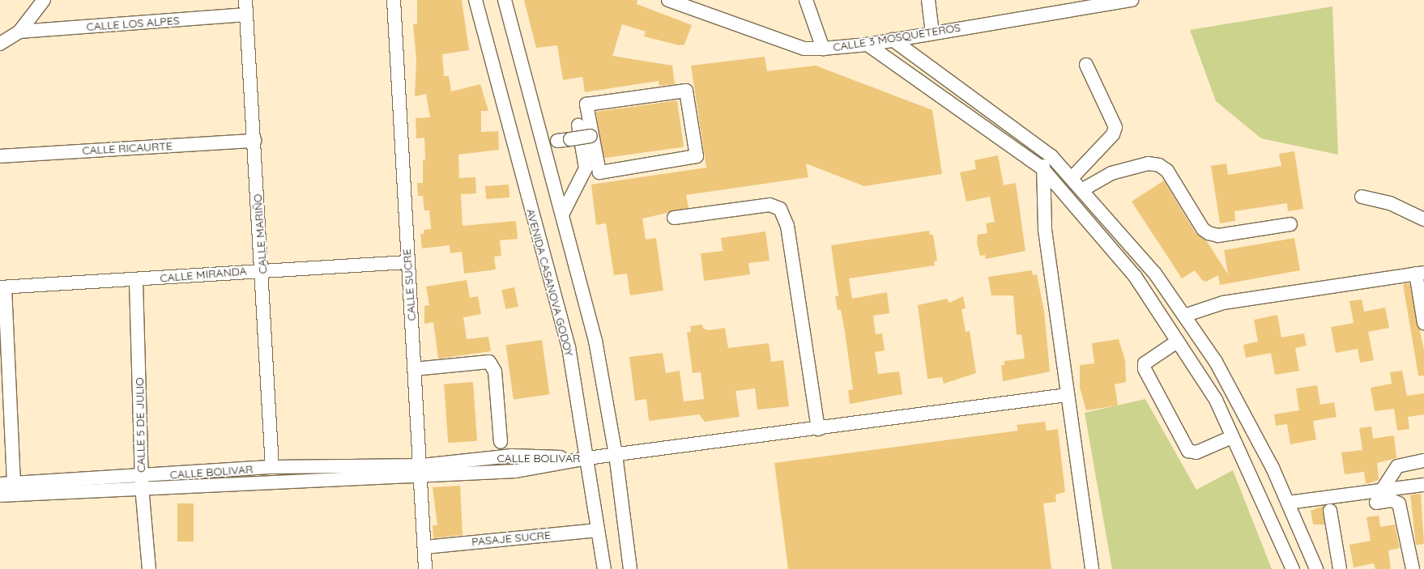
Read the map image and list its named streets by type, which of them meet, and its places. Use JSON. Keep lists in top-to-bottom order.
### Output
{
  "streets": {
    "street": [
      "CALLE LOS ALPES",
      "CALLE 3 MOSQUETEROS",
      "CALLE RICAURTE",
      "CALLE MARIÑO",
      "CALLE MIRANDA",
      "AVENIDA CASANOVA GODOY",
      "CALLE SUCRE",
      "CALLE 5 DE JULIO",
      "CALLE BOLIVAR",
      "PASAJE SUCRE"
    ]
  },
  "crossings": [
    ["CALLE LOS ALPES", "CALLE MARIÑO"],
    ["CALLE RICAURTE", "CALLE MARIÑO"],
    ["CALLE MARIÑO", "CALLE MIRANDA"],
    ["CALLE MARIÑO", "CALLE BOLIVAR"],
    ["CALLE MIRANDA", "CALLE SUCRE"],
    ["CALLE MIRANDA", "CALLE 5 DE JULIO"],
    ["AVENIDA CASANOVA GODOY", "CALLE BOLIVAR"],
    ["AVENIDA CASANOVA GODOY", "PASAJE SUCRE"],
    ["CALLE SUCRE", "CALLE BOLIVAR"],
    ["CALLE SUCRE", "PASAJE SUCRE"],
    ["CALLE 5 DE JULIO", "CALLE BOLIVAR"]
  ]
}
